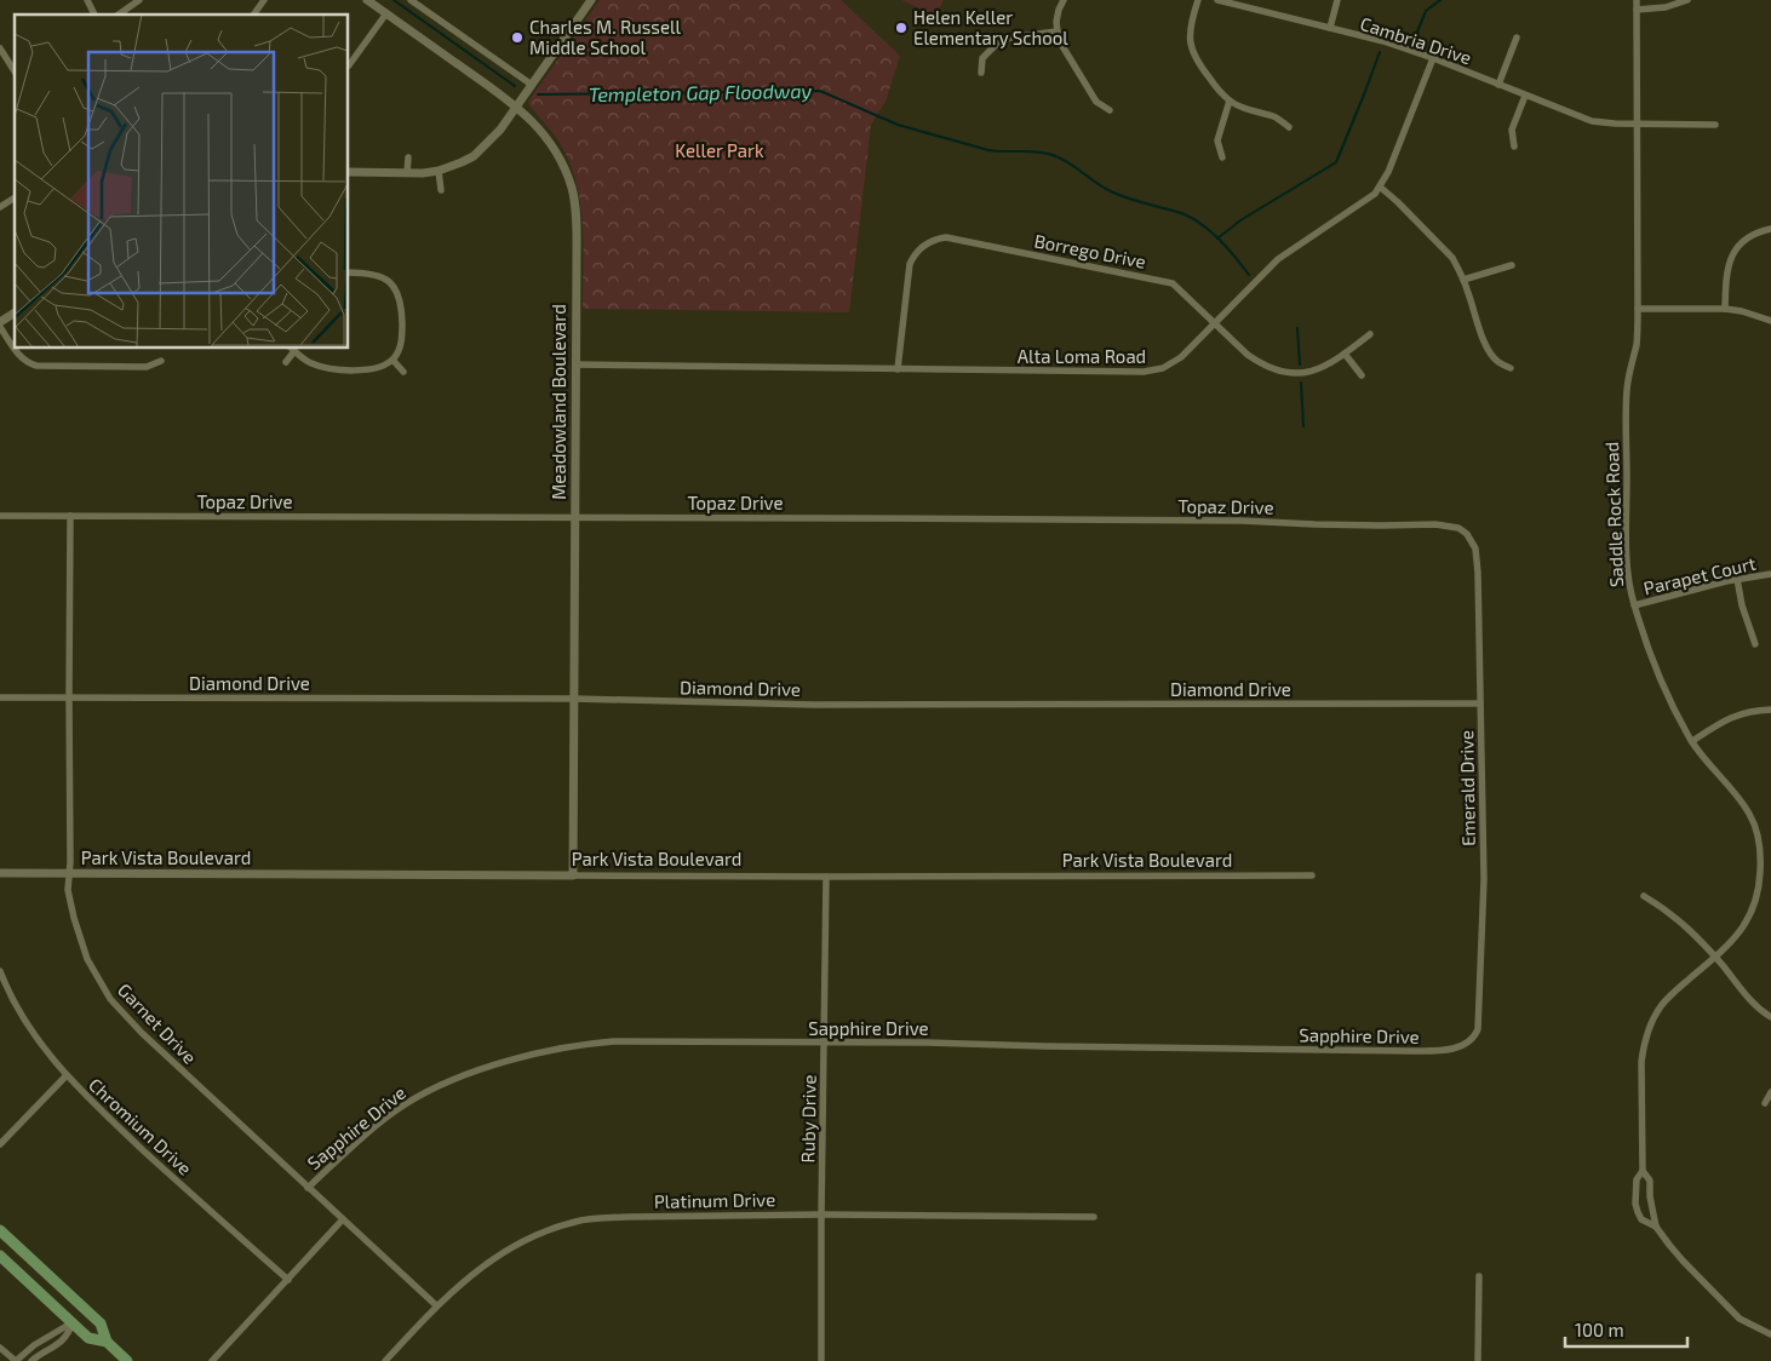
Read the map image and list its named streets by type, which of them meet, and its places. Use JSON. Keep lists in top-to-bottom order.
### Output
{
  "streets": {
    "street": [
      "Cambria Drive",
      "Borrego Drive",
      "Alta Loma Road",
      "Meadowland Boulevard",
      "Topaz Drive",
      "Saddle Rock Road",
      "Parapet Court",
      "Diamond Drive",
      "Emerald Drive",
      "Park Vista Boulevard",
      "Garnet Drive",
      "Sapphire Drive",
      "Ruby Drive",
      "Chromium Drive",
      "Platinum Drive"
    ]
  },
  "crossings": [
    ["Cambria Drive", "Alta Loma Road"],
    ["Cambria Drive", "Saddle Rock Road"],
    ["Borrego Drive", "Alta Loma Road"],
    ["Alta Loma Road", "Meadowland Boulevard"],
    ["Meadowland Boulevard", "Topaz Drive"],
    ["Meadowland Boulevard", "Diamond Drive"],
    ["Meadowland Boulevard", "Park Vista Boulevard"],
    ["Topaz Drive", "Emerald Drive"],
    ["Topaz Drive", "Garnet Drive"],
    ["Saddle Rock Road", "Parapet Court"],
    ["Diamond Drive", "Emerald Drive"],
    ["Diamond Drive", "Garnet Drive"],
    ["Emerald Drive", "Sapphire Drive"],
    ["Park Vista Boulevard", "Garnet Drive"],
    ["Park Vista Boulevard", "Ruby Drive"],
    ["Garnet Drive", "Sapphire Drive"],
    ["Garnet Drive", "Platinum Drive"],
    ["Sapphire Drive", "Ruby Drive"],
    ["Ruby Drive", "Platinum Drive"]
  ],
  "water": ["Templeton Gap Floodway"],
  "parks": ["Keller Park"],
  "places": ["Helen Keller Elementary School", "Charles M. Russell Middle School"],
  "scale_bar": "100 m"
}
